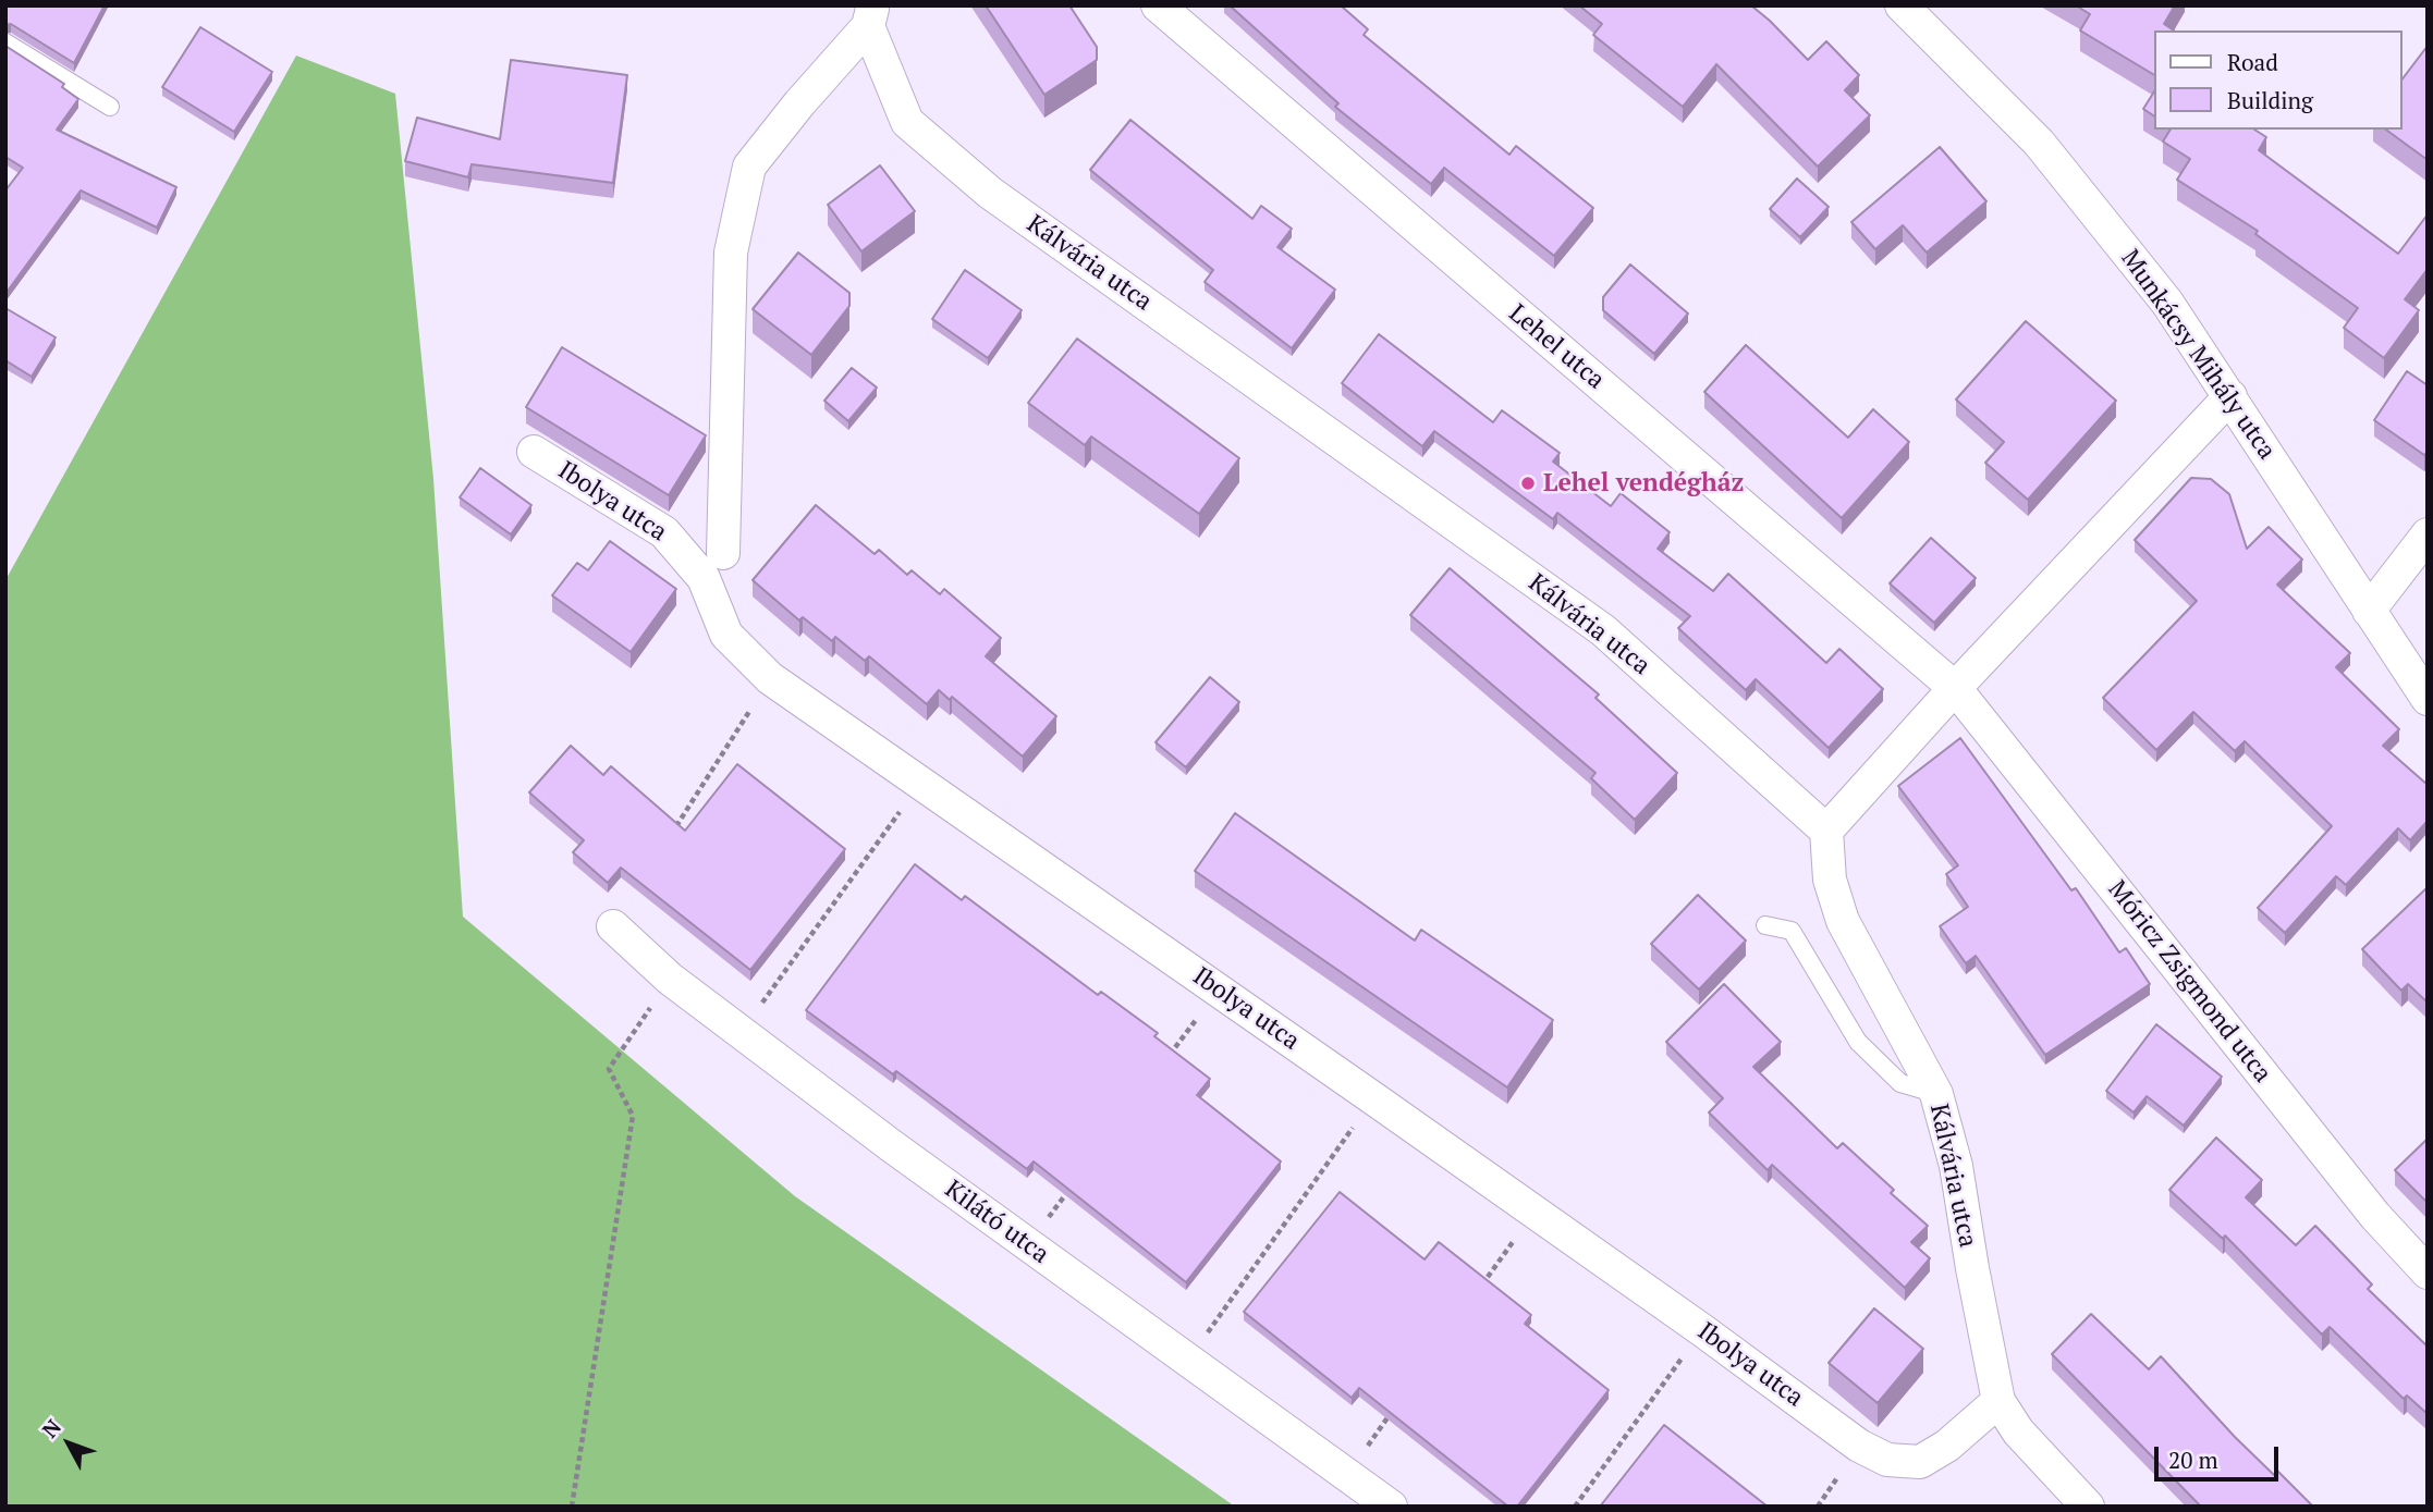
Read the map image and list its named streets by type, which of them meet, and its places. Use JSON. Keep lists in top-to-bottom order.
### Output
{
  "streets": {
    "street": [
      "Kálvária utca",
      "Lehel utca",
      "Munkácsy Mihály utca",
      "Ibolya utca",
      "Móricz Zsigmond utca",
      "Kilátó utca"
    ]
  },
  "crossings": [
    ["Kálvária utca", "Ibolya utca"],
    ["Lehel utca", "Móricz Zsigmond utca"]
  ],
  "places": ["Lehel vendégház"],
  "legend": ["Road", "Building"],
  "scale_bar": "20 m",
  "north": "top left"
}
